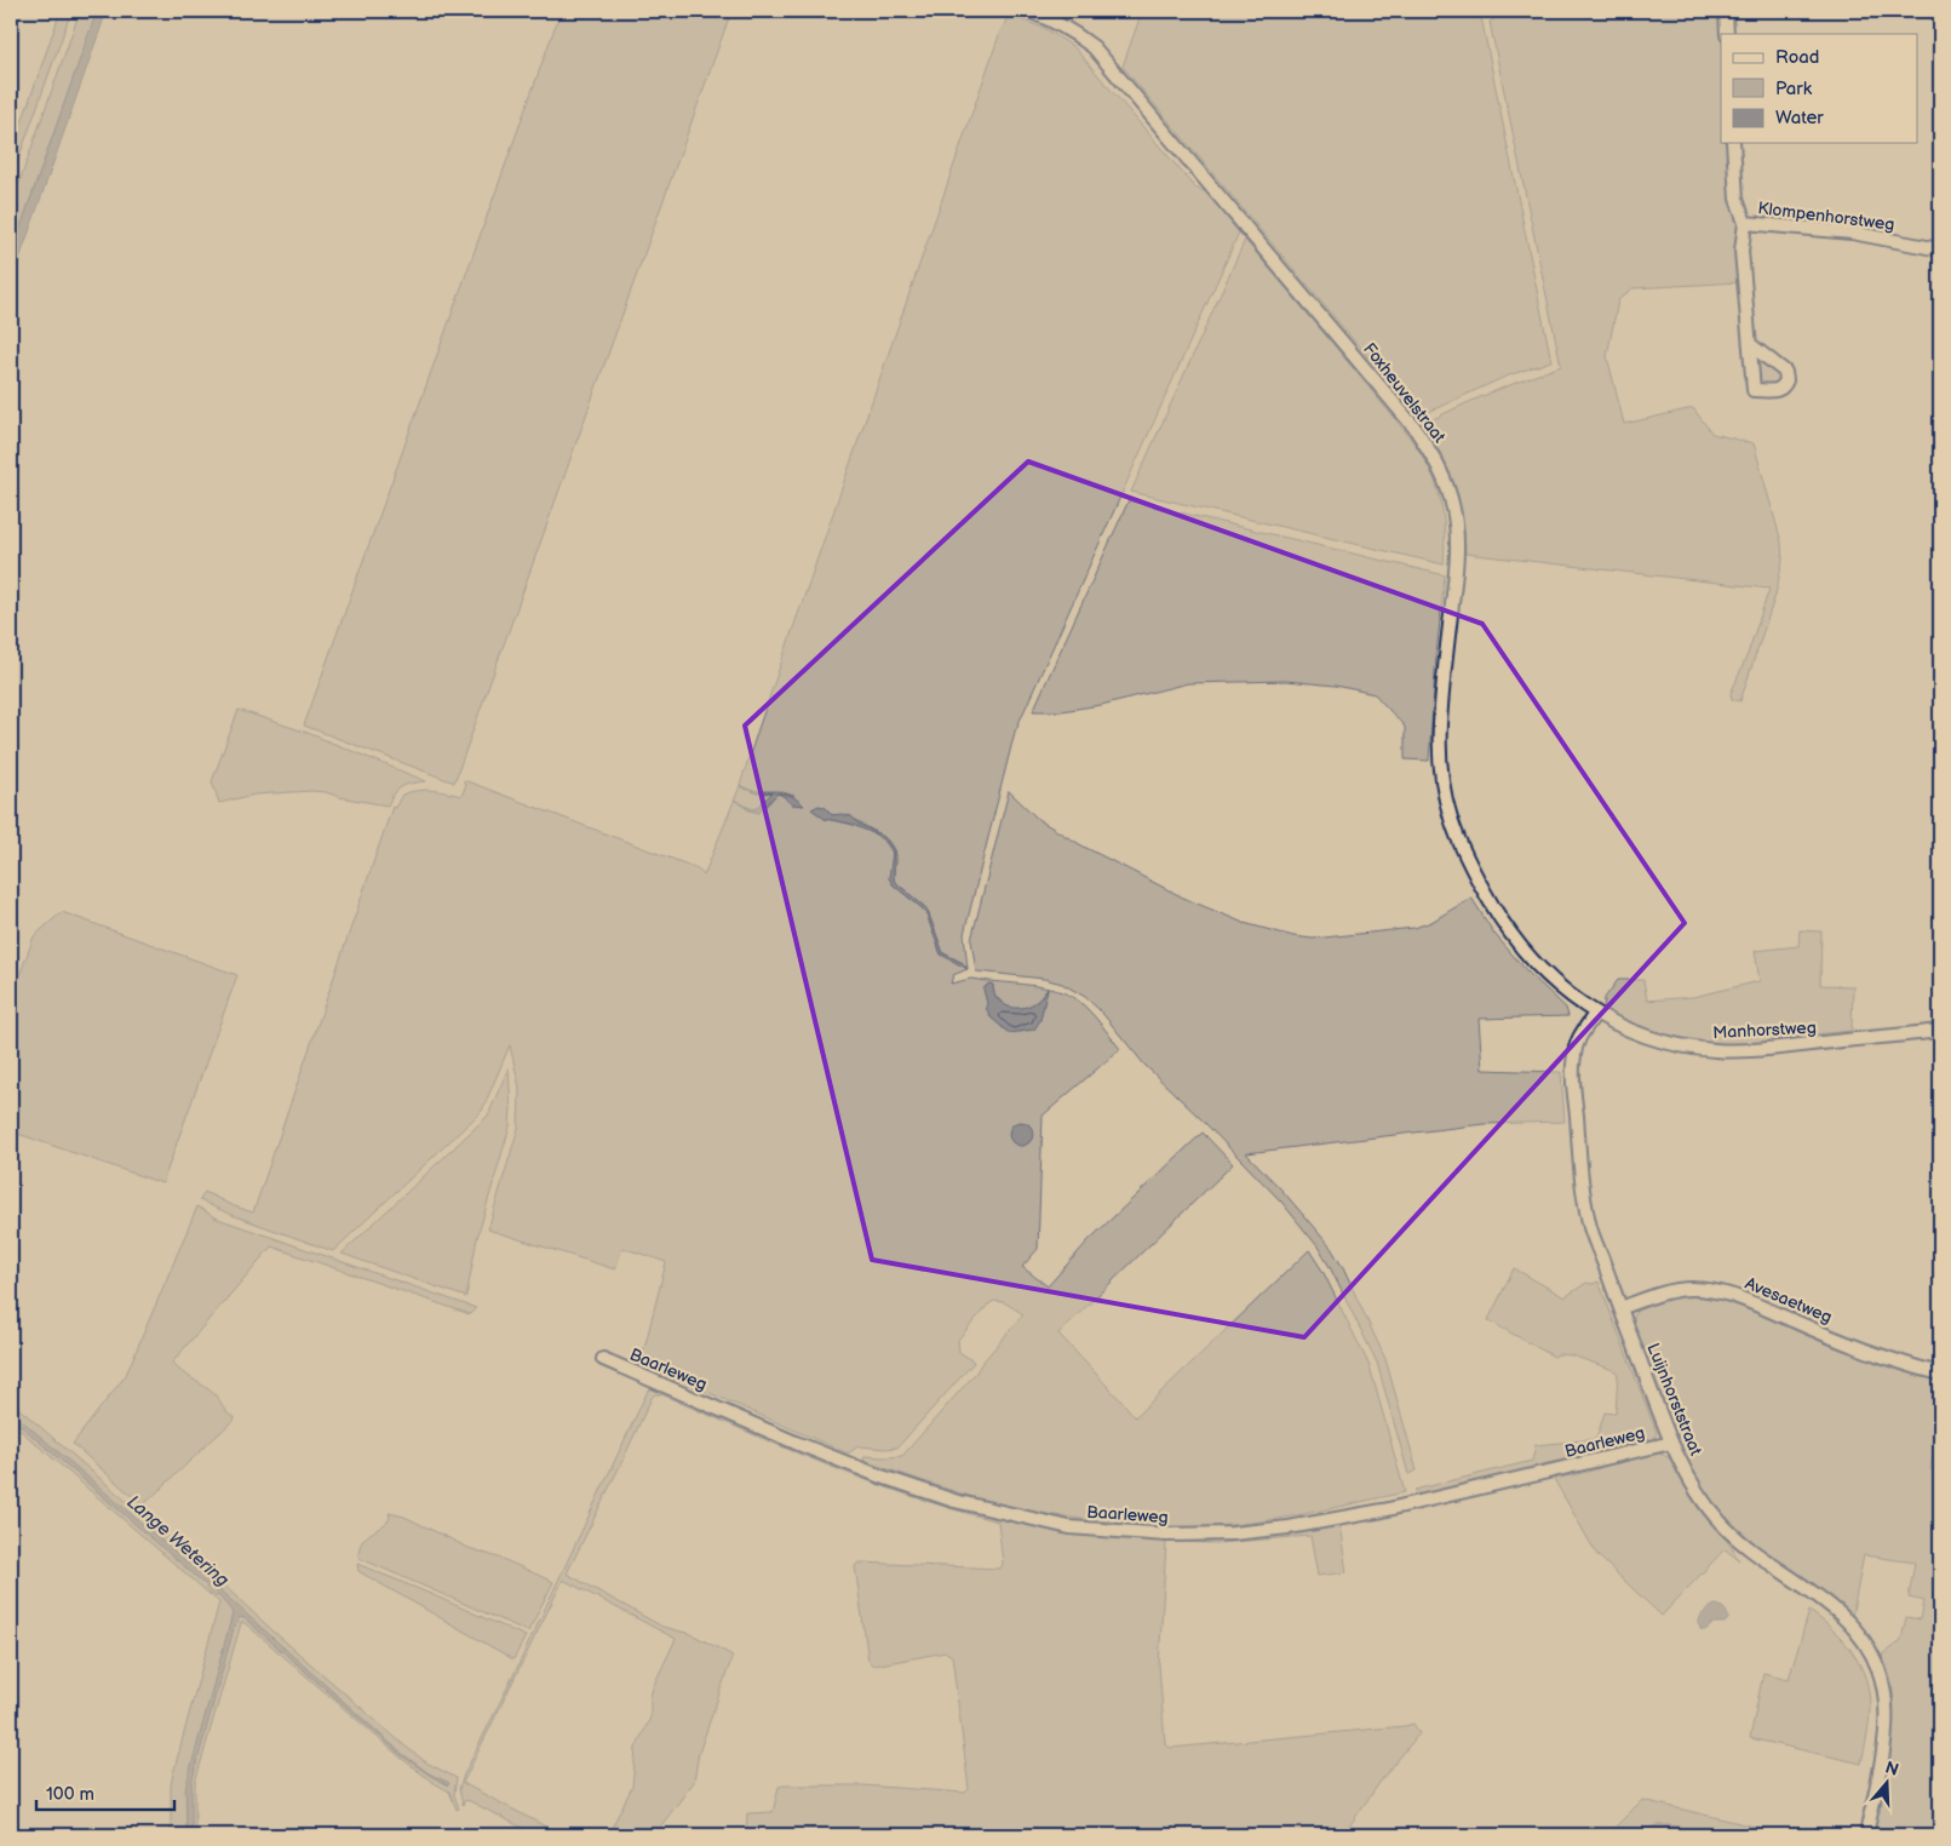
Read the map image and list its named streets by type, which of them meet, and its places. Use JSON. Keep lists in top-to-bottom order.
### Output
{
  "streets": {
    "street": [
      "Klompenhorstweg",
      "Foxheuvelstraat",
      "Manhorstweg",
      "Avesaetweg",
      "Baarleweg",
      "Luijnhorststraat"
    ]
  },
  "crossings": [
    ["Foxheuvelstraat", "Manhorstweg"],
    ["Foxheuvelstraat", "Luijnhorststraat"],
    ["Manhorstweg", "Luijnhorststraat"],
    ["Avesaetweg", "Luijnhorststraat"],
    ["Baarleweg", "Luijnhorststraat"]
  ],
  "water": ["Lange Wetering"],
  "legend": ["Road", "Park", "Water"],
  "scale_bar": "100 m",
  "north": "top"
}
